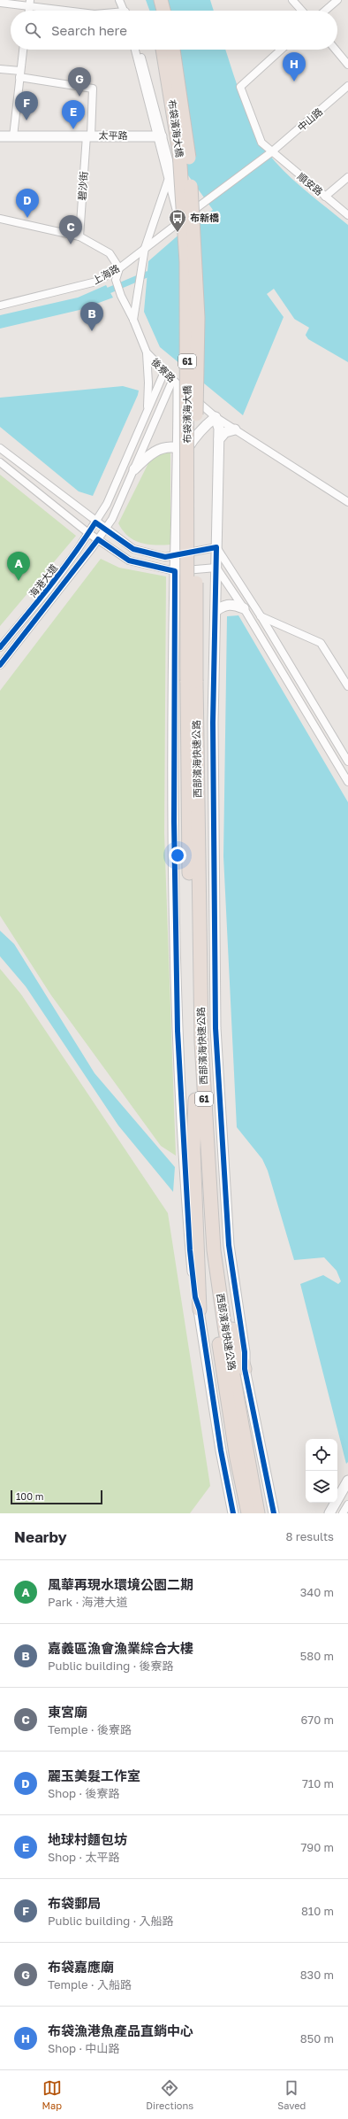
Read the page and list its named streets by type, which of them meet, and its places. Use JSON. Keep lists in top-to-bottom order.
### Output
{
  "streets": {
    "highway": ["布袋濱海大橋", "61", "西部濱海快速公路"],
    "street": [
      "中山路",
      "太平路",
      "順安路",
      "碧沙街",
      "上海路",
      "後寮路",
      "海港大道"
    ]
  },
  "crossings": [
    ["中山路", "順安路"],
    ["中山路", "上海路"],
    ["布袋濱海大橋", "西部濱海快速公路"],
    ["太平路", "碧沙街"],
    ["順安路", "上海路"],
    ["上海路", "後寮路"],
    ["後寮路", "海港大道"]
  ],
  "places": {
    "bus stop": ["布新橋"]
  },
  "scale_bar": "100 m",
  "page": {
    "search": "Search here",
    "pins": [
      "H",
      "G",
      "F",
      "E",
      "D",
      "C",
      "B",
      "A"
    ],
    "scale": "100 m",
    "heading": ["Nearby", "8 results"],
    "list": [
      {
        "mark": "A",
        "name": "風華再現水環境公園二期",
        "note": "Park · 海港大道",
        "value": "340 m"
      },
      {
        "mark": "B",
        "name": "嘉義區漁會漁業綜合大樓",
        "note": "Public building · 後寮路",
        "value": "580 m"
      },
      {
        "mark": "C",
        "name": "東宮廟",
        "note": "Temple · 後寮路",
        "value": "670 m"
      },
      {
        "mark": "D",
        "name": "麗玉美髮工作室",
        "note": "Shop · 後寮路",
        "value": "710 m"
      },
      {
        "mark": "E",
        "name": "地球村麵包坊",
        "note": "Shop · 太平路",
        "value": "790 m"
      },
      {
        "mark": "F",
        "name": "布袋郵局",
        "note": "Public building · 入船路",
        "value": "810 m"
      },
      {
        "mark": "G",
        "name": "布袋嘉應廟",
        "note": "Temple · 入船路",
        "value": "830 m"
      },
      {
        "mark": "H",
        "name": "布袋漁港魚產品直銷中心",
        "note": "Shop · 中山路",
        "value": "850 m"
      }
    ],
    "nav": ["Map", "Directions", "Saved"]
  }
}
